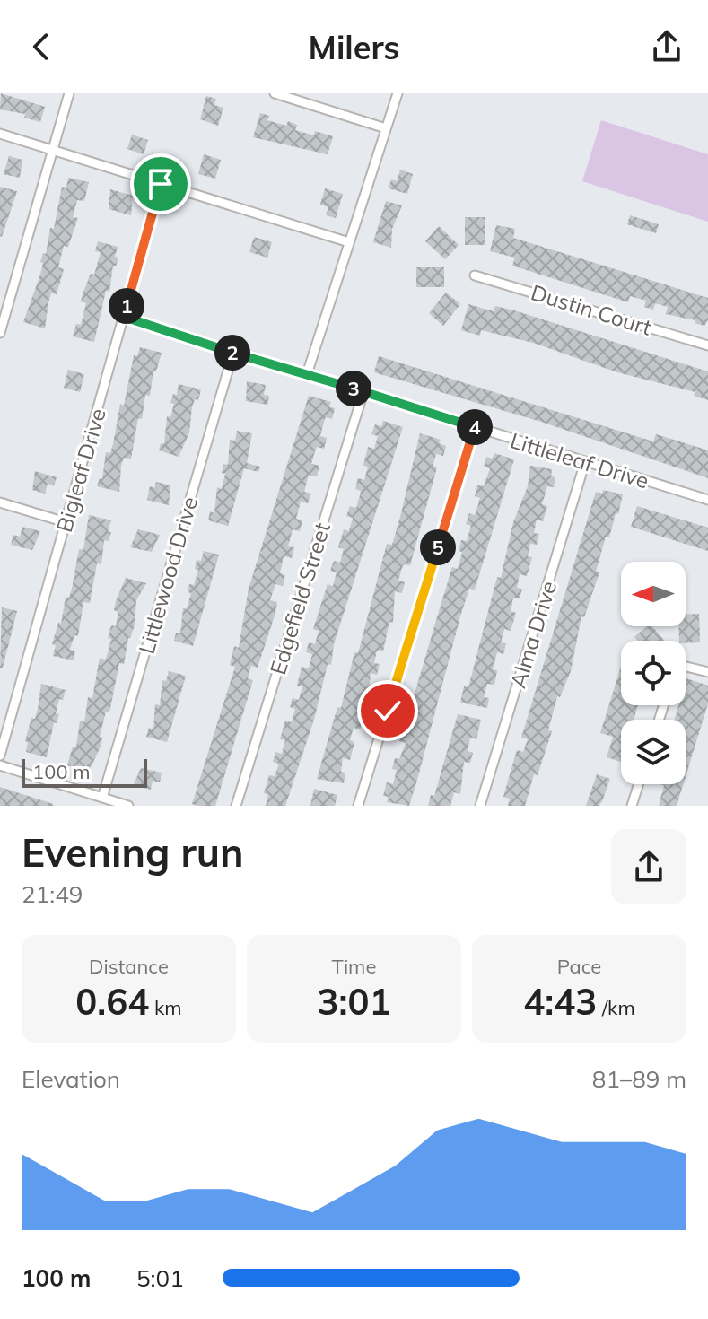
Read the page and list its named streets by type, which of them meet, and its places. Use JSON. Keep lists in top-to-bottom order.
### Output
{
  "streets": {
    "street": [
      "Dustin Court",
      "Littleleaf Drive",
      "Bigleaf Drive",
      "Littlewood Drive",
      "Edgefield Street",
      "Alma Drive"
    ]
  },
  "crossings": [
    ["Littleleaf Drive", "Bigleaf Drive"],
    ["Littleleaf Drive", "Littlewood Drive"],
    ["Littleleaf Drive", "Edgefield Street"],
    ["Littleleaf Drive", "Alma Drive"]
  ],
  "scale_bar": "100 m",
  "north": "left",
  "page": {
    "header": "Milers",
    "pins": [
      "1",
      "2",
      "3",
      "4",
      "5"
    ],
    "scale": "100 m",
    "heading": ["Evening run", "21:49"],
    "stats": [
      ["Distance", "0.64 km"],
      ["Time", "3:01"],
      ["Pace", "4:43 /km"]
    ],
    "chart": ["Elevation", "81–89 m"],
    "list": [
      {
        "name": "100 m",
        "note": "5:01"
      }
    ]
  }
}
